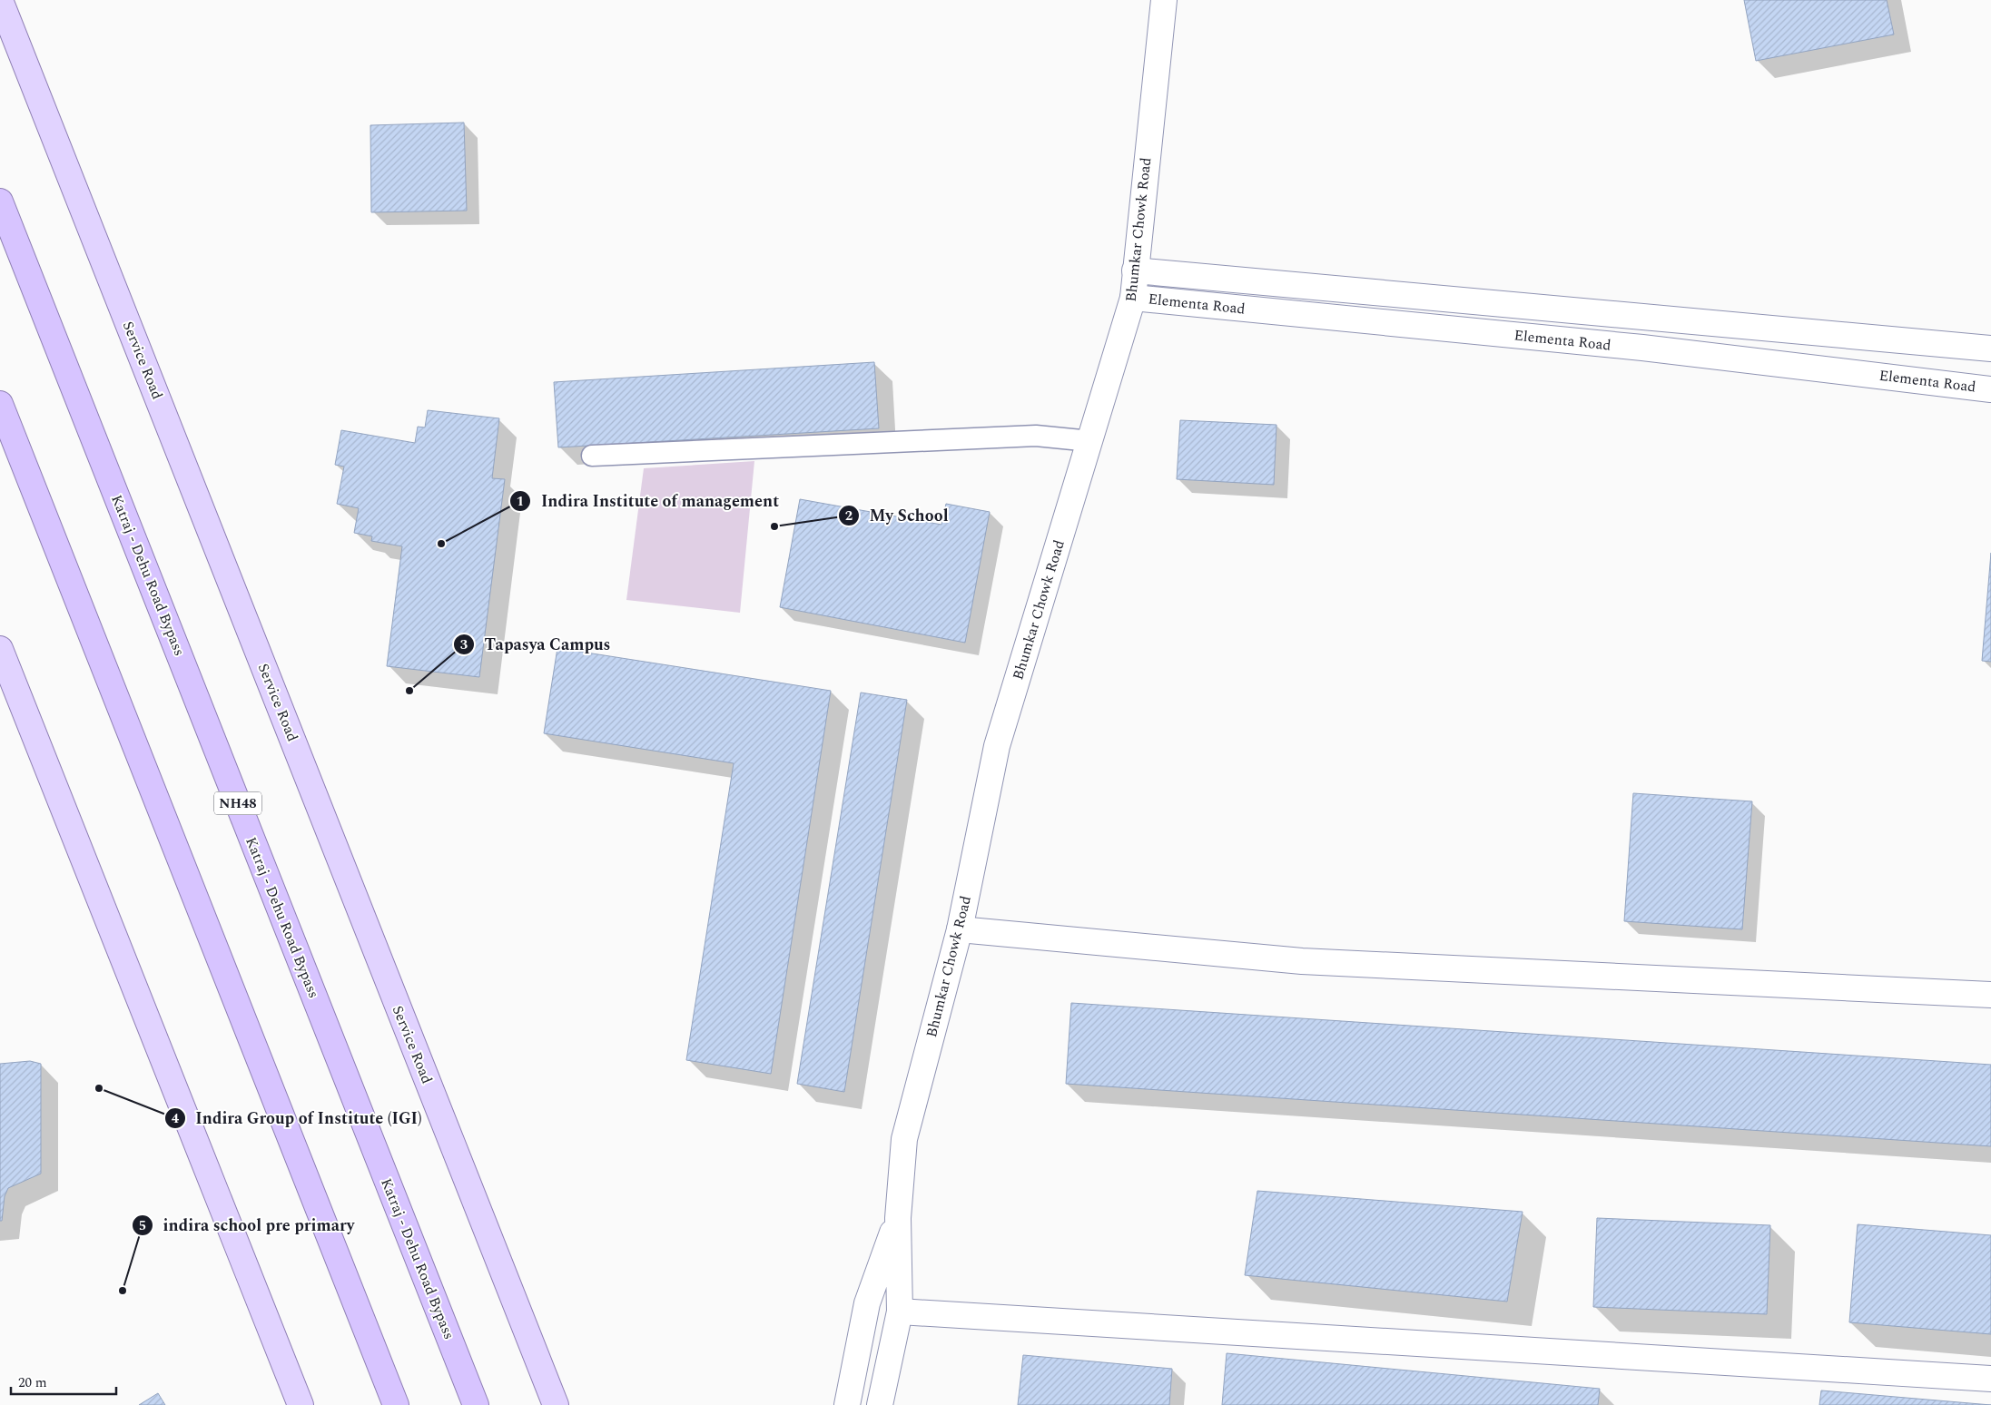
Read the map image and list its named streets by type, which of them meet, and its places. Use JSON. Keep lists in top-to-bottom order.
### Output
{
  "streets": {
    "highway": ["Katraj - Dehu Road Bypass", "NH48"],
    "main road": ["Service Road"],
    "street": ["Bhumkar Chowk Road", "Elementa Road"]
  },
  "crossings": [
    ["Bhumkar Chowk Road", "Elementa Road"]
  ],
  "places": [
    "My School",
    "Indira Institute of management",
    "Tapasya Campus",
    "Indira Group of Institute (IGI)",
    "indira school pre primary"
  ],
  "scale_bar": "20 m"
}
